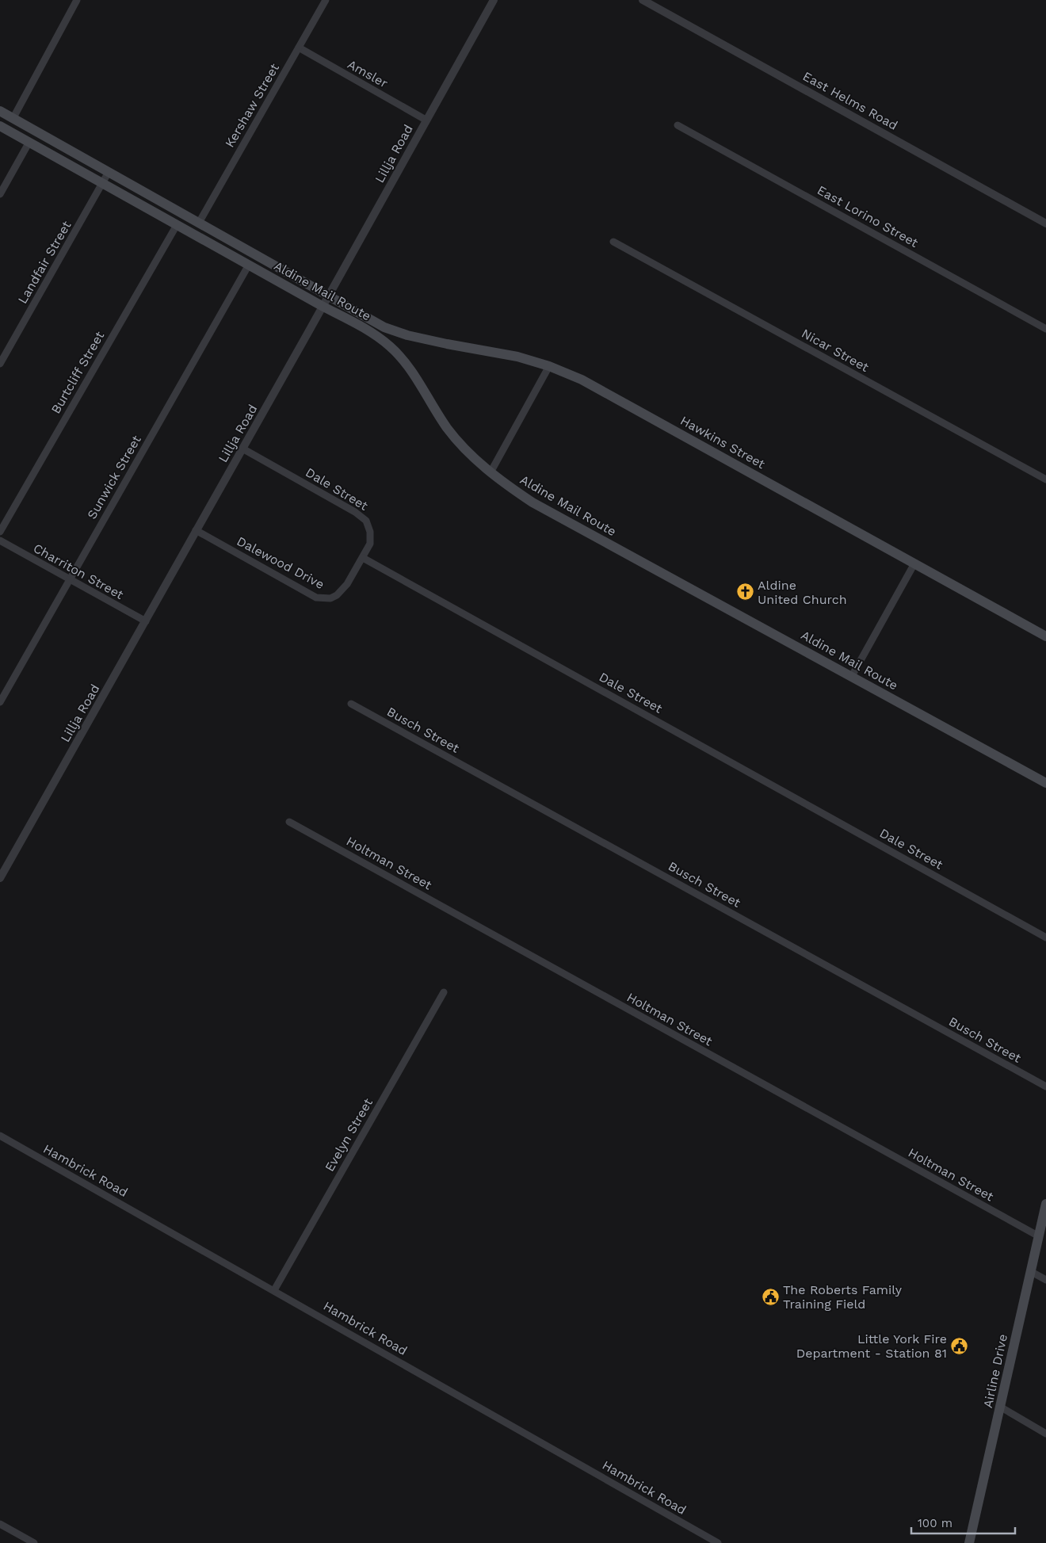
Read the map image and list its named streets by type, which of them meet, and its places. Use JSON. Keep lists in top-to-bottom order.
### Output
{
  "streets": {
    "main road": ["Aldine Mail Route", "Hawkins Street", "Airline Drive"],
    "street": [
      "Amsler",
      "East Helms Road",
      "Kershaw Street",
      "Lillja Road",
      "East Lorino Street",
      "Landfair Street",
      "Nicar Street",
      "Burtcliff Street",
      "Sunwick Street",
      "Dale Street",
      "Dalewood Drive",
      "Charriton Street",
      "Busch Street",
      "Holtman Street",
      "Evelyn Street",
      "Hambrick Road"
    ]
  },
  "crossings": [
    ["Amsler", "Kershaw Street"],
    ["Amsler", "Lillja Road"],
    ["Kershaw Street", "Aldine Mail Route"],
    ["Lillja Road", "Aldine Mail Route"],
    ["Lillja Road", "Dale Street"],
    ["Lillja Road", "Dalewood Drive"],
    ["Lillja Road", "Charriton Street"],
    ["Landfair Street", "Aldine Mail Route"],
    ["Aldine Mail Route", "Burtcliff Street"],
    ["Aldine Mail Route", "Hawkins Street"],
    ["Aldine Mail Route", "Sunwick Street"],
    ["Sunwick Street", "Charriton Street"],
    ["Dale Street", "Dalewood Drive"],
    ["Holtman Street", "Airline Drive"],
    ["Evelyn Street", "Hambrick Road"]
  ],
  "places": {
    "church": ["Aldine United Church"],
    "public building": ["The Roberts Family Training Field", "Little York Fire Department - Station 81"]
  },
  "scale_bar": "100 m"
}
